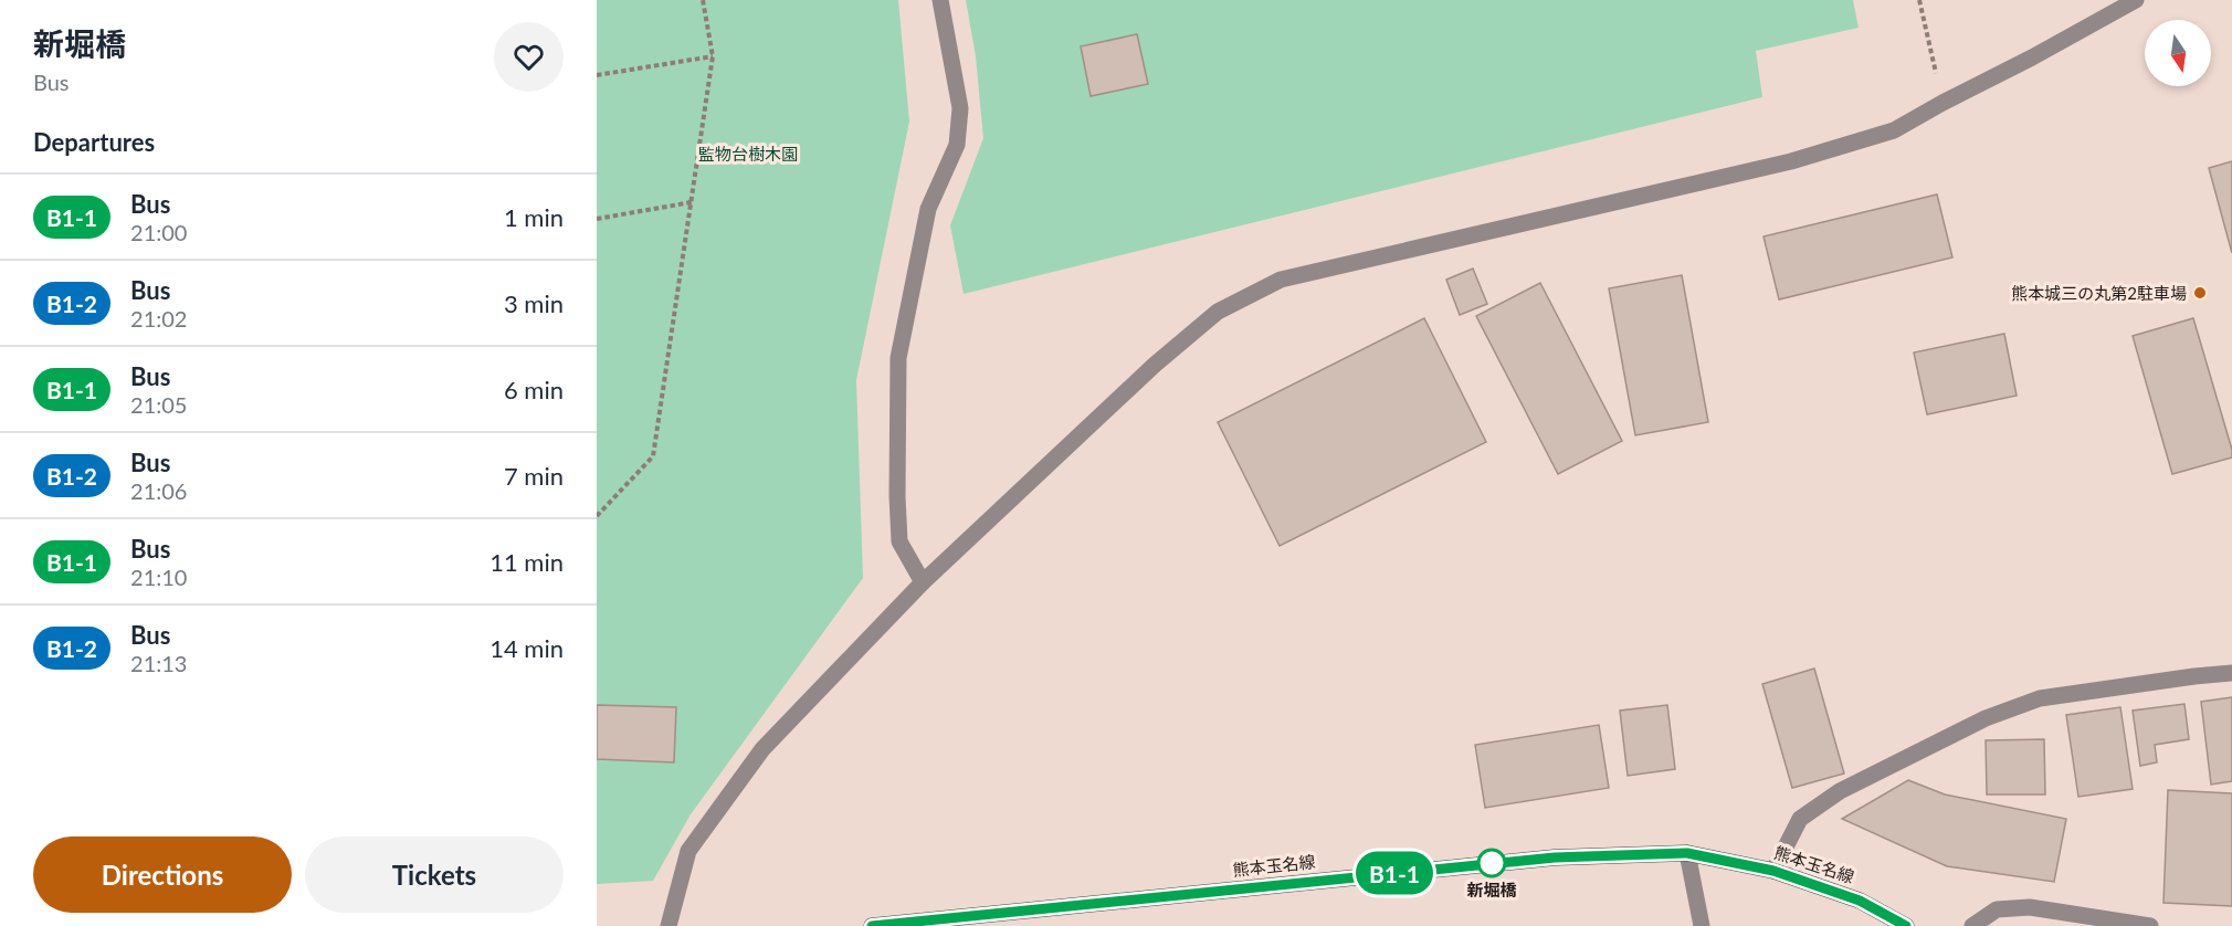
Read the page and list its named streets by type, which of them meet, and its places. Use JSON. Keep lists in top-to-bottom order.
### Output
{
  "streets": {
    "main road": ["熊本玉名線"]
  },
  "parks": ["監物台樹木園"],
  "places": ["熊本城三の丸第2駐車場", "新堀橋"],
  "lines": ["bus line B1-1"],
  "north": "bottom",
  "page": {
    "heading": [
      ["新堀橋", "Bus"],
      "Departures"
    ],
    "on_map": "B1-1",
    "list": [
      {
        "mark": "B1-1",
        "name": "Bus",
        "note": "21:00",
        "value": "1 min"
      },
      {
        "mark": "B1-2",
        "name": "Bus",
        "note": "21:02",
        "value": "3 min"
      },
      {
        "mark": "B1-1",
        "name": "Bus",
        "note": "21:05",
        "value": "6 min"
      },
      {
        "mark": "B1-2",
        "name": "Bus",
        "note": "21:06",
        "value": "7 min"
      },
      {
        "mark": "B1-1",
        "name": "Bus",
        "note": "21:10",
        "value": "11 min"
      },
      {
        "mark": "B1-2",
        "name": "Bus",
        "note": "21:13",
        "value": "14 min"
      }
    ],
    "buttons": ["Directions", "Tickets"]
  }
}
